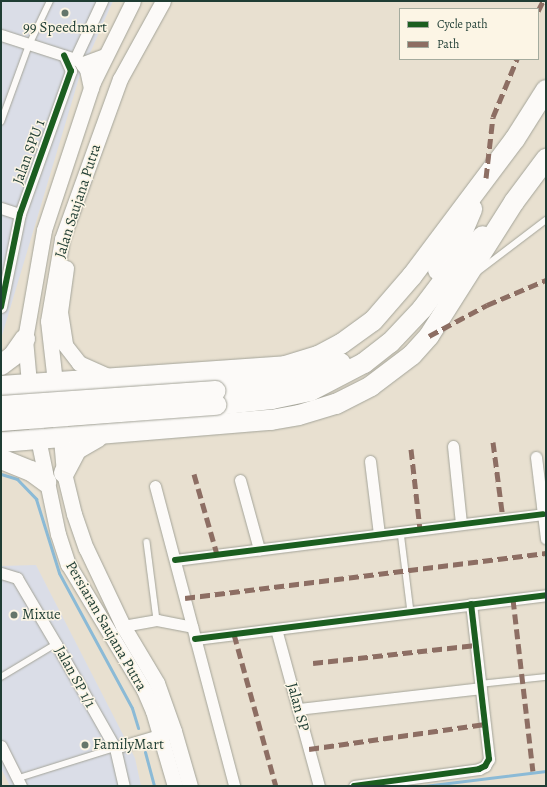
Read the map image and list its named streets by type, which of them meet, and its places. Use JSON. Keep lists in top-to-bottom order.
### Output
{
  "streets": {
    "main road": ["Jalan Saujana Putra", "Persiaran Saujana Putra"],
    "street": ["Jalan SPU 1", "Jalan SP 1/1", "Jalan SP"]
  },
  "crossings": [
    ["Jalan Saujana Putra", "Persiaran Saujana Putra"]
  ],
  "places": ["99 Speedmart", "Mixue", "FamilyMart"],
  "legend": ["Cycle path", "Path"]
}
